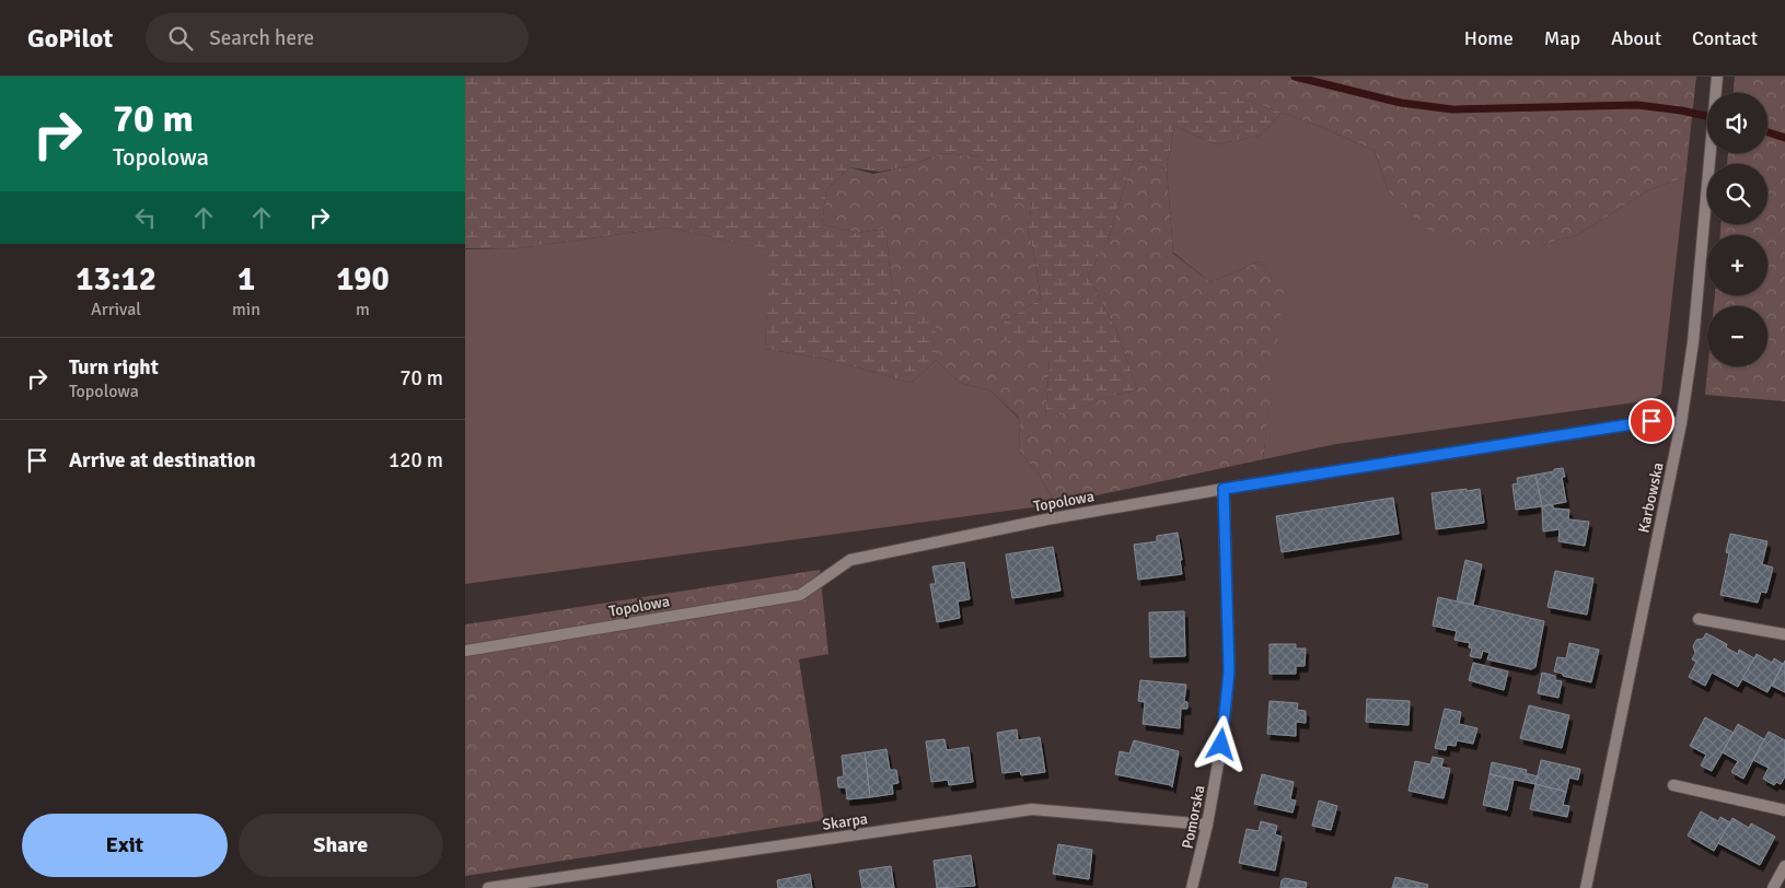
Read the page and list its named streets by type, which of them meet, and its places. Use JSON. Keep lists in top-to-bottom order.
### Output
{
  "streets": {
    "street": [
      "Karbowska",
      "Topolowa",
      "Pomorska",
      "Skarpa"
    ]
  },
  "crossings": [
    ["Karbowska", "Topolowa"],
    ["Topolowa", "Pomorska"],
    ["Pomorska", "Skarpa"]
  ],
  "page": {
    "header": "GoPilot",
    "search": "Search here",
    "nav": [
      "Home",
      "Map",
      "About",
      "Contact"
    ],
    "turn": ["70 m", "Topolowa"],
    "map_buttons": ["+", "−"],
    "eta": [
      "13:12",
      "Arrival",
      "1",
      "min",
      "190",
      "m"
    ],
    "list": [
      {
        "name": "Turn right",
        "note": "Topolowa",
        "value": "70 m"
      },
      {
        "name": "Arrive at destination",
        "value": "120 m"
      }
    ],
    "buttons": ["Exit", "Share"]
  }
}
